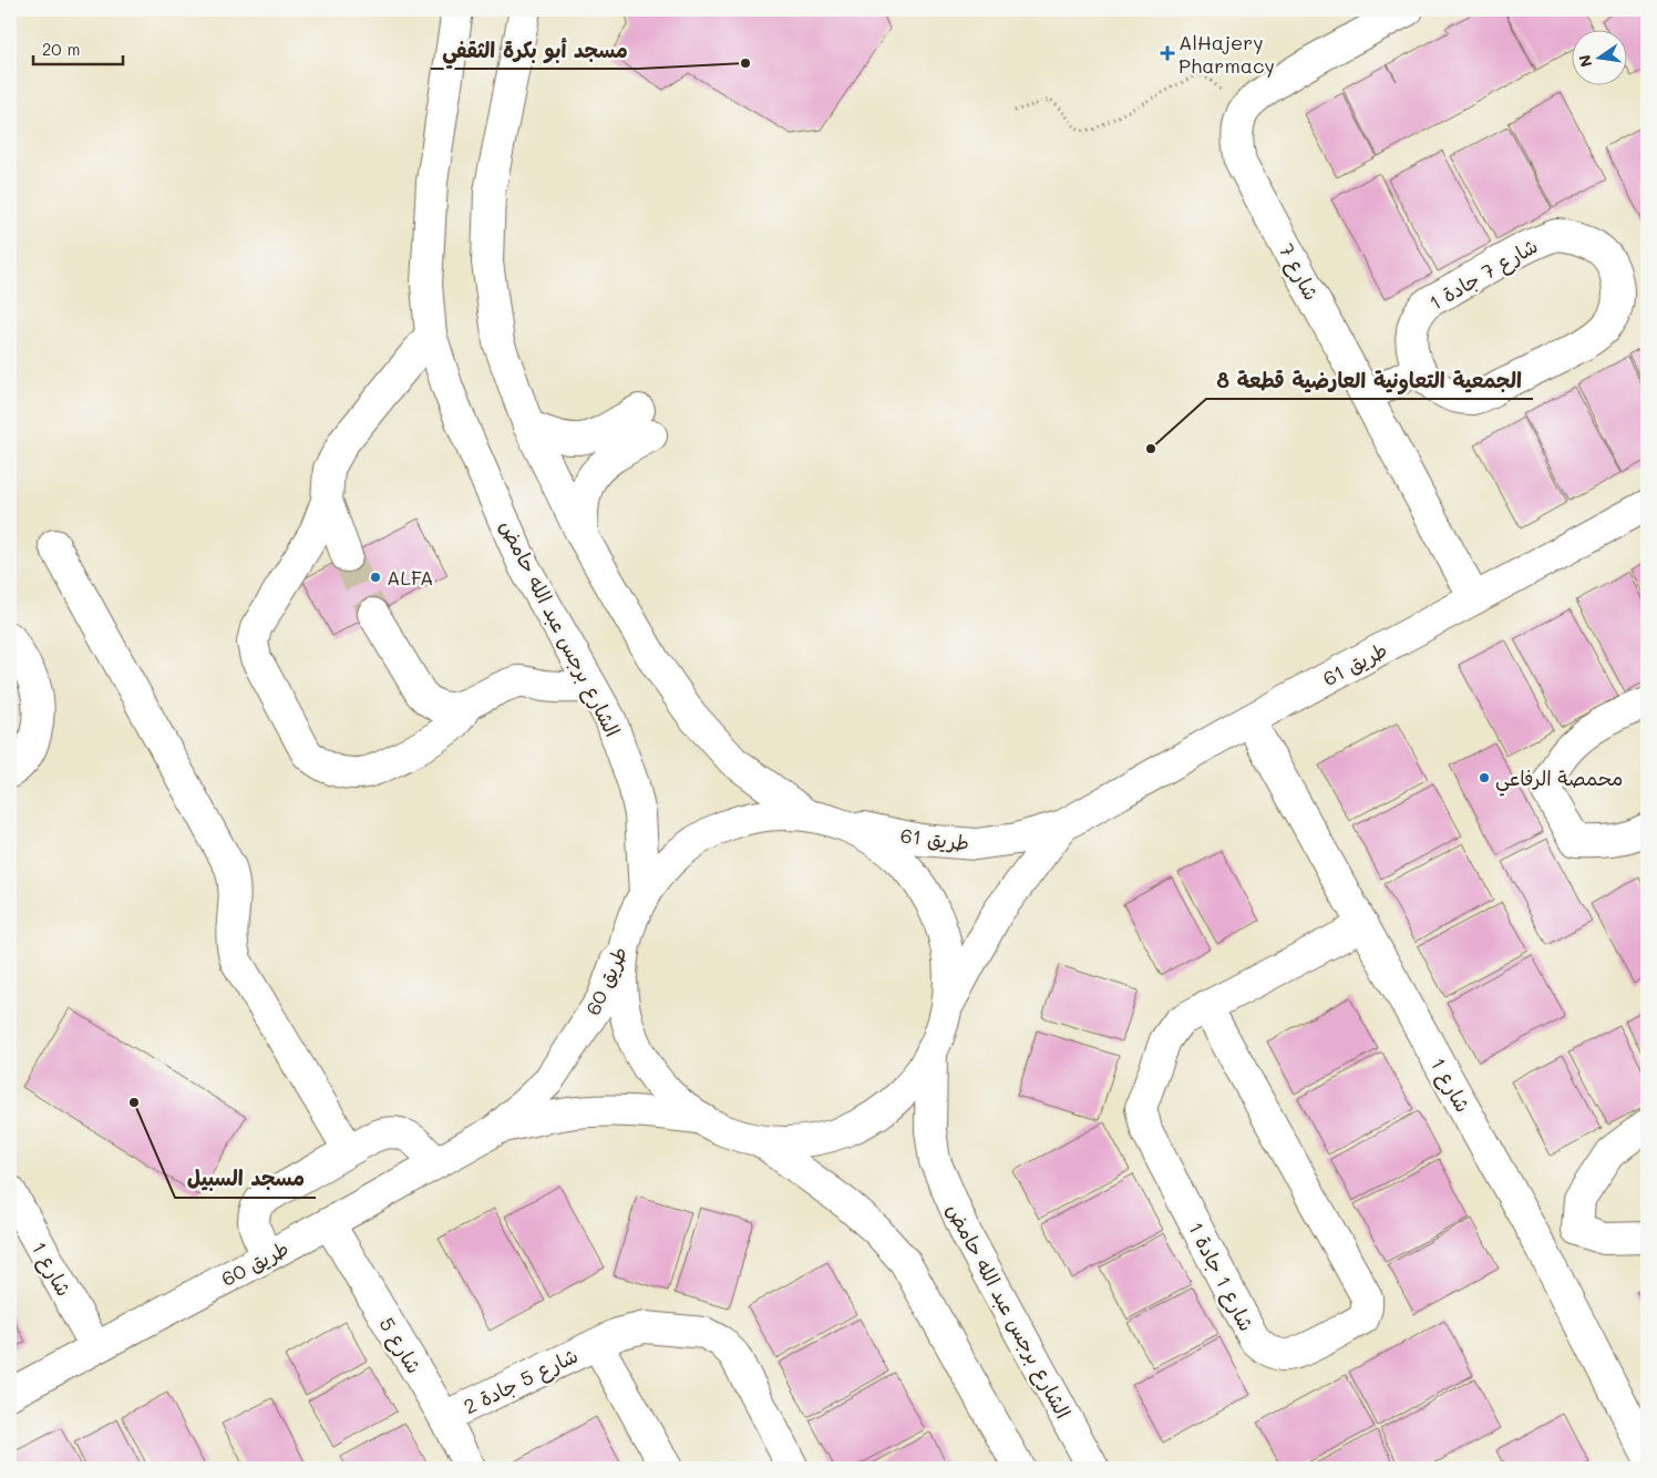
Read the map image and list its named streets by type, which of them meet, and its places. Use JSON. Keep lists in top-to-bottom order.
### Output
{
  "streets": {
    "street": [
      "شارع 7",
      "شارع 7 جادة 1",
      "الشارع برجس عبد الله حامض",
      "طريق 61",
      "طريق 60",
      "شارع 1",
      "شارع 1 جادة 1",
      "شارع 5",
      "شارع 5 جادة 2"
    ]
  },
  "crossings": [
    ["شارع 7", "طريق 61"],
    ["طريق 61", "شارع 1"],
    ["طريق 60", "شارع 1"],
    ["طريق 60", "شارع 5"],
    ["شارع 1", "شارع 1 جادة 1"],
    ["شارع 5", "شارع 5 جادة 2"]
  ],
  "places": {
    "health": ["AlHajery Pharmacy"],
    "other": [
      "مسجد أبو بكرة الثقفي",
      "الجمعية التعاونية العارضية قطعة 8",
      "ALFA",
      "محمصة الرفاعي",
      "مسجد السبيل"
    ]
  },
  "scale_bar": "20 m",
  "north": "left"
}
